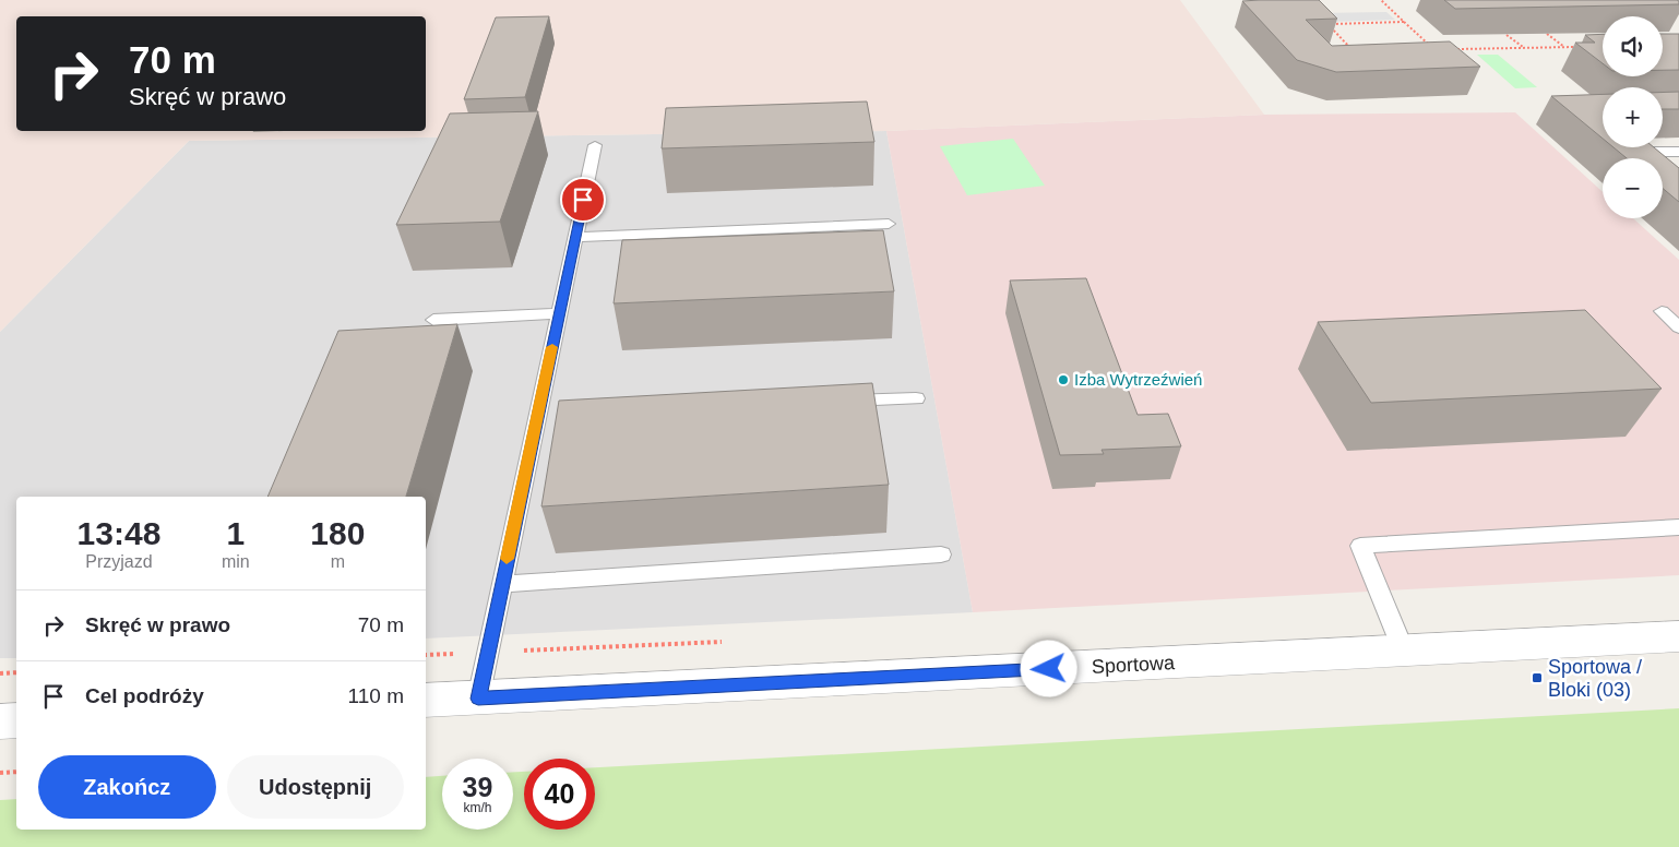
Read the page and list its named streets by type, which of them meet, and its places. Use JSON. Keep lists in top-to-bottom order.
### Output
{
  "streets": {
    "street": ["Sportowa"]
  },
  "places": {
    "other": ["Izba Wytrzeźwień"],
    "transit": ["Sportowa / Bloki (03)"]
  },
  "page": {
    "map_buttons": ["+", "−"],
    "turn": ["70 m", "Skręć w prawo"],
    "eta": [
      "13:48",
      "Przyjazd",
      "1",
      "min",
      "180",
      "m"
    ],
    "list": [
      {
        "name": "Skręć w prawo",
        "value": "70 m"
      },
      {
        "name": "Cel podróży",
        "value": "110 m"
      }
    ],
    "buttons": ["Zakończ", "Udostępnij"],
    "speed": "39 km/h",
    "limit": "40"
  }
}
